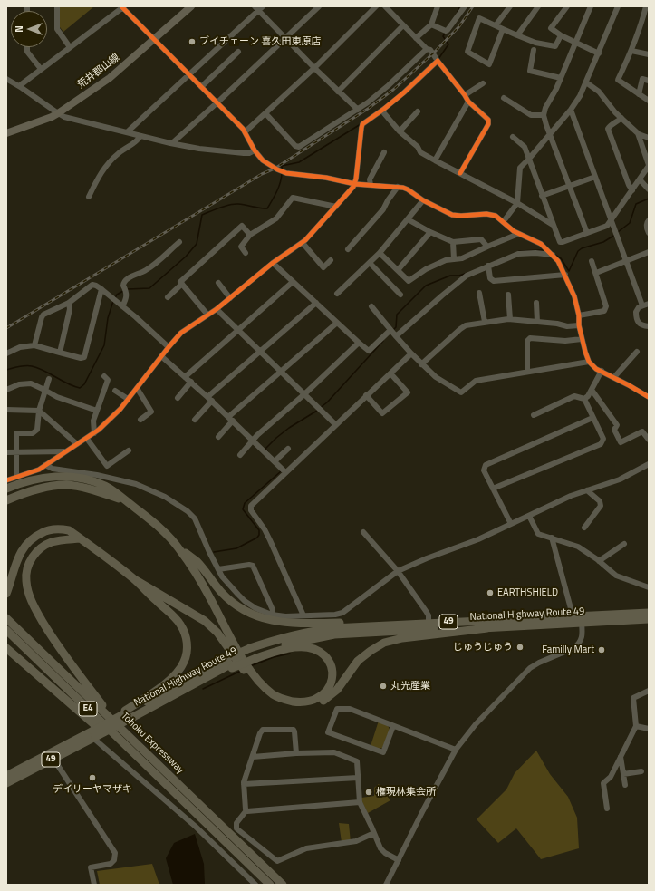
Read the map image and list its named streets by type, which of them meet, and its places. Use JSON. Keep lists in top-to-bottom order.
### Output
{
  "streets": {
    "highway": [
      "National Highway Route 49",
      "49",
      "E4",
      "Tohoku Expressway"
    ],
    "main road": ["荒井郡山線"]
  },
  "places": [
    "ブイチェーン 喜久田東原店",
    "EARTHSHIELD",
    "じゅうじゅう",
    "Familly Mart",
    "丸光産業",
    "デイリーヤマザキ",
    "権現林集会所"
  ],
  "north": "left"
}
